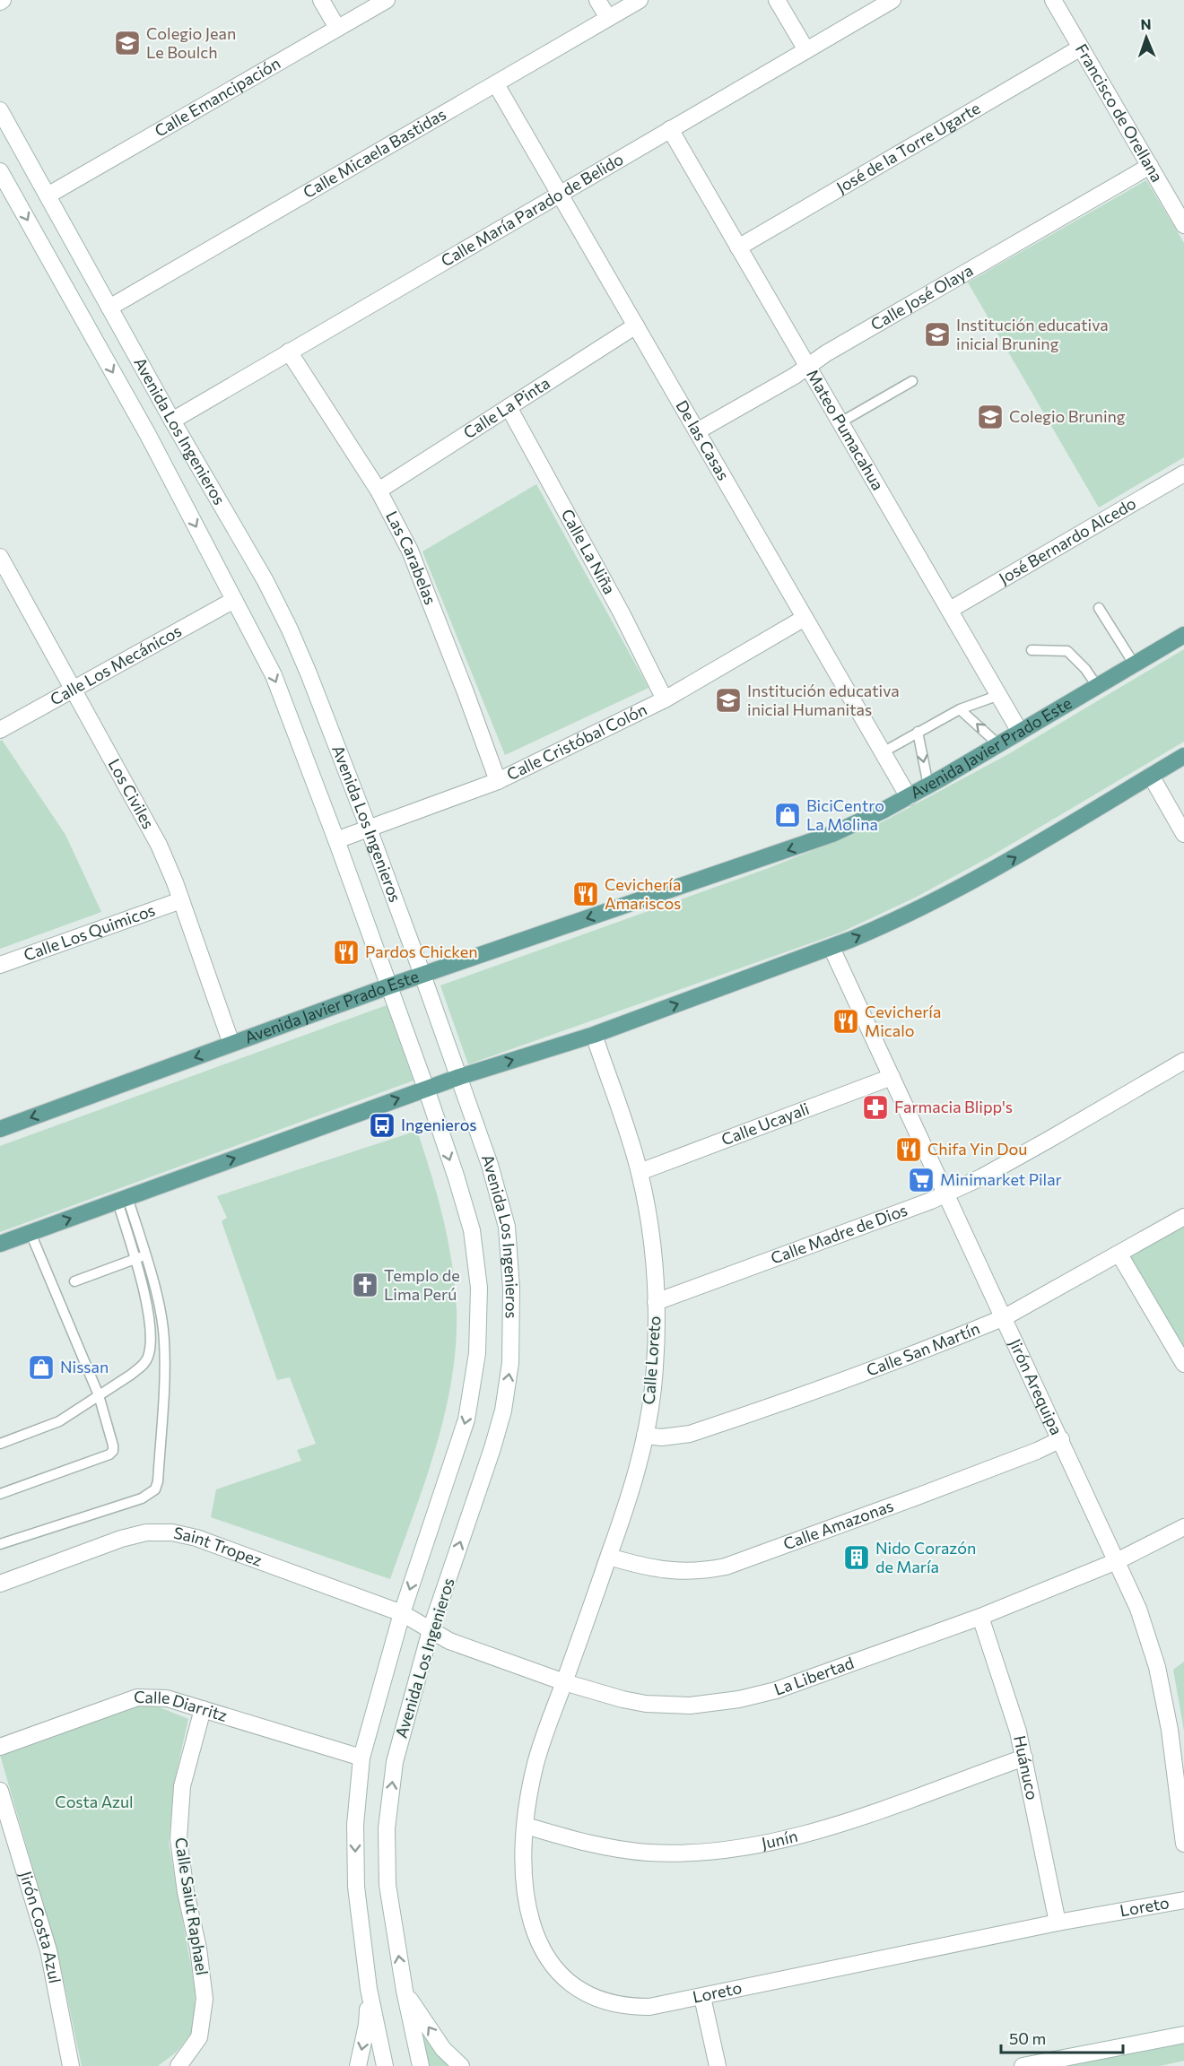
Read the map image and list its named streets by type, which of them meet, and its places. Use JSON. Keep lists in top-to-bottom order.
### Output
{
  "streets": {
    "main road": ["Avenida Javier Prado Este"],
    "street": [
      "Calle Emancipación",
      "Francisco de Orellana",
      "José de la Torre Ugarte",
      "Calle Micaela Bastidas",
      "Calle María Parado de Belido",
      "Calle José Olaya",
      "Calle La Pinta",
      "Mateo Pumacahua",
      "Avenida Los Ingenieros",
      "De las Casas",
      "José Bernardo Alcedo",
      "Calle La Niña",
      "Las Carabelas",
      "Calle Los Mecánicos",
      "Calle Cristóbal Colón",
      "Los Civiles",
      "Calle Los Quimicos",
      "Calle Ucayali",
      "Calle Madre de Dios",
      "Calle San Martín",
      "Calle Loreto",
      "Jirón Arequipa",
      "Calle Amazonas",
      "Saint Tropez",
      "La Libertad",
      "Calle Diarritz",
      "Huánuco",
      "Junín",
      "Calle Saiut Raphael",
      "Loreto",
      "Jirón Costa Azul"
    ]
  },
  "crossings": [
    ["Calle Emancipación", "Avenida Los Ingenieros"],
    ["Francisco de Orellana", "José de la Torre Ugarte"],
    ["Francisco de Orellana", "Calle José Olaya"],
    ["José de la Torre Ugarte", "Mateo Pumacahua"],
    ["Calle Micaela Bastidas", "Avenida Los Ingenieros"],
    ["Calle Micaela Bastidas", "De las Casas"],
    ["Calle María Parado de Belido", "Mateo Pumacahua"],
    ["Calle María Parado de Belido", "Avenida Los Ingenieros"],
    ["Calle María Parado de Belido", "De las Casas"],
    ["Calle María Parado de Belido", "Las Carabelas"],
    ["Calle José Olaya", "Mateo Pumacahua"],
    ["Calle José Olaya", "De las Casas"],
    ["Calle La Pinta", "De las Casas"],
    ["Calle La Pinta", "Calle La Niña"],
    ["Calle La Pinta", "Las Carabelas"],
    ["Mateo Pumacahua", "José Bernardo Alcedo"],
    ["Mateo Pumacahua", "Avenida Javier Prado Este"],
    ["Avenida Los Ingenieros", "Calle Los Mecánicos"],
    ["Avenida Los Ingenieros", "Calle Cristóbal Colón"],
    ["Avenida Los Ingenieros", "Avenida Javier Prado Este"],
    ["Avenida Los Ingenieros", "Saint Tropez"],
    ["Avenida Los Ingenieros", "La Libertad"],
    ["Avenida Los Ingenieros", "Calle Diarritz"],
    ["De las Casas", "Calle Cristóbal Colón"],
    ["De las Casas", "Avenida Javier Prado Este"],
    ["Calle La Niña", "Calle Cristóbal Colón"],
    ["Las Carabelas", "Calle Cristóbal Colón"],
    ["Calle Los Mecánicos", "Los Civiles"],
    ["Avenida Javier Prado Este", "Los Civiles"],
    ["Los Civiles", "Calle Los Quimicos"],
    ["Calle Ucayali", "Calle Loreto"],
    ["Calle Ucayali", "Jirón Arequipa"],
    ["Calle Madre de Dios", "Calle Loreto"],
    ["Calle Madre de Dios", "Jirón Arequipa"],
    ["Calle San Martín", "Calle Loreto"],
    ["Calle San Martín", "Jirón Arequipa"],
    ["Calle Loreto", "Calle Amazonas"],
    ["Calle Loreto", "La Libertad"],
    ["Calle Loreto", "Loreto"],
    ["Jirón Arequipa", "Calle Amazonas"],
    ["Jirón Arequipa", "La Libertad"],
    ["Saint Tropez", "La Libertad"],
    ["La Libertad", "Huánuco"],
    ["La Libertad", "Loreto"],
    ["Calle Diarritz", "Calle Saiut Raphael"],
    ["Huánuco", "Junín"],
    ["Huánuco", "Loreto"],
    ["Junín", "Loreto"]
  ],
  "parks": ["Costa Azul"],
  "places": {
    "school or university": [
      "Colegio Jean Le Boulch",
      "Institución educativa inicial Bruning",
      "Colegio Bruning",
      "Institución educativa inicial Humanitas"
    ],
    "shop": ["BiciCentro La Molina", "Nissan"],
    "restaurant": [
      "Cevichería Amariscos",
      "Pardos Chicken",
      "Cevichería Micalo",
      "Chifa Yin Dou"
    ],
    "pharmacy": ["Farmacia Blipp's"],
    "bus stop": ["Ingenieros"],
    "supermarket": ["Minimarket Pilar"],
    "church": ["Templo de Lima Perú"],
    "building": ["Nido Corazón de María"]
  },
  "scale_bar": "50 m",
  "north": "top"
}
